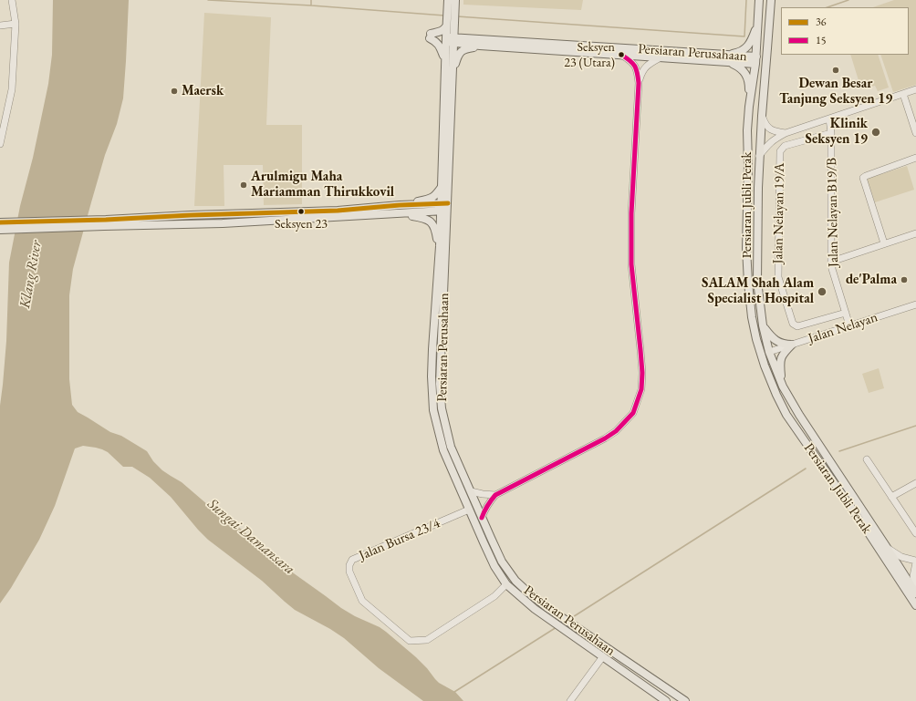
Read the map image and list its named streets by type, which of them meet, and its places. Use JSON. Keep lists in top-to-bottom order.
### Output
{
  "streets": {
    "main road": ["Persiaran Perusahaan", "Persiaran Jubli Perak"],
    "street": [
      "Jalan Nelayan B19/B",
      "Jalan Nelayan 19/A",
      "Jalan Nelayan",
      "Jalan Bursa 23/4"
    ]
  },
  "crossings": [
    ["Persiaran Perusahaan", "Persiaran Jubli Perak"],
    ["Persiaran Perusahaan", "Jalan Bursa 23/4"],
    ["Persiaran Jubli Perak", "Jalan Nelayan"],
    ["Jalan Nelayan B19/B", "Jalan Nelayan 19/A"],
    ["Jalan Nelayan B19/B", "Jalan Nelayan"]
  ],
  "water": ["Klang River", "Sungai Damansara"],
  "places": [
    "Seksyen 23 (Utara)",
    "Dewan Besar Tanjung Seksyen 19",
    "Maersk",
    "Klinik Seksyen 19",
    "Arulmigu Maha Mariamman Thirukkovil",
    "Seksyen 23",
    "de'Palma",
    "SALAM Shah Alam Specialist Hospital"
  ],
  "lines": ["transit line 15", "transit line 36"],
  "legend": ["36", "15"]
}
